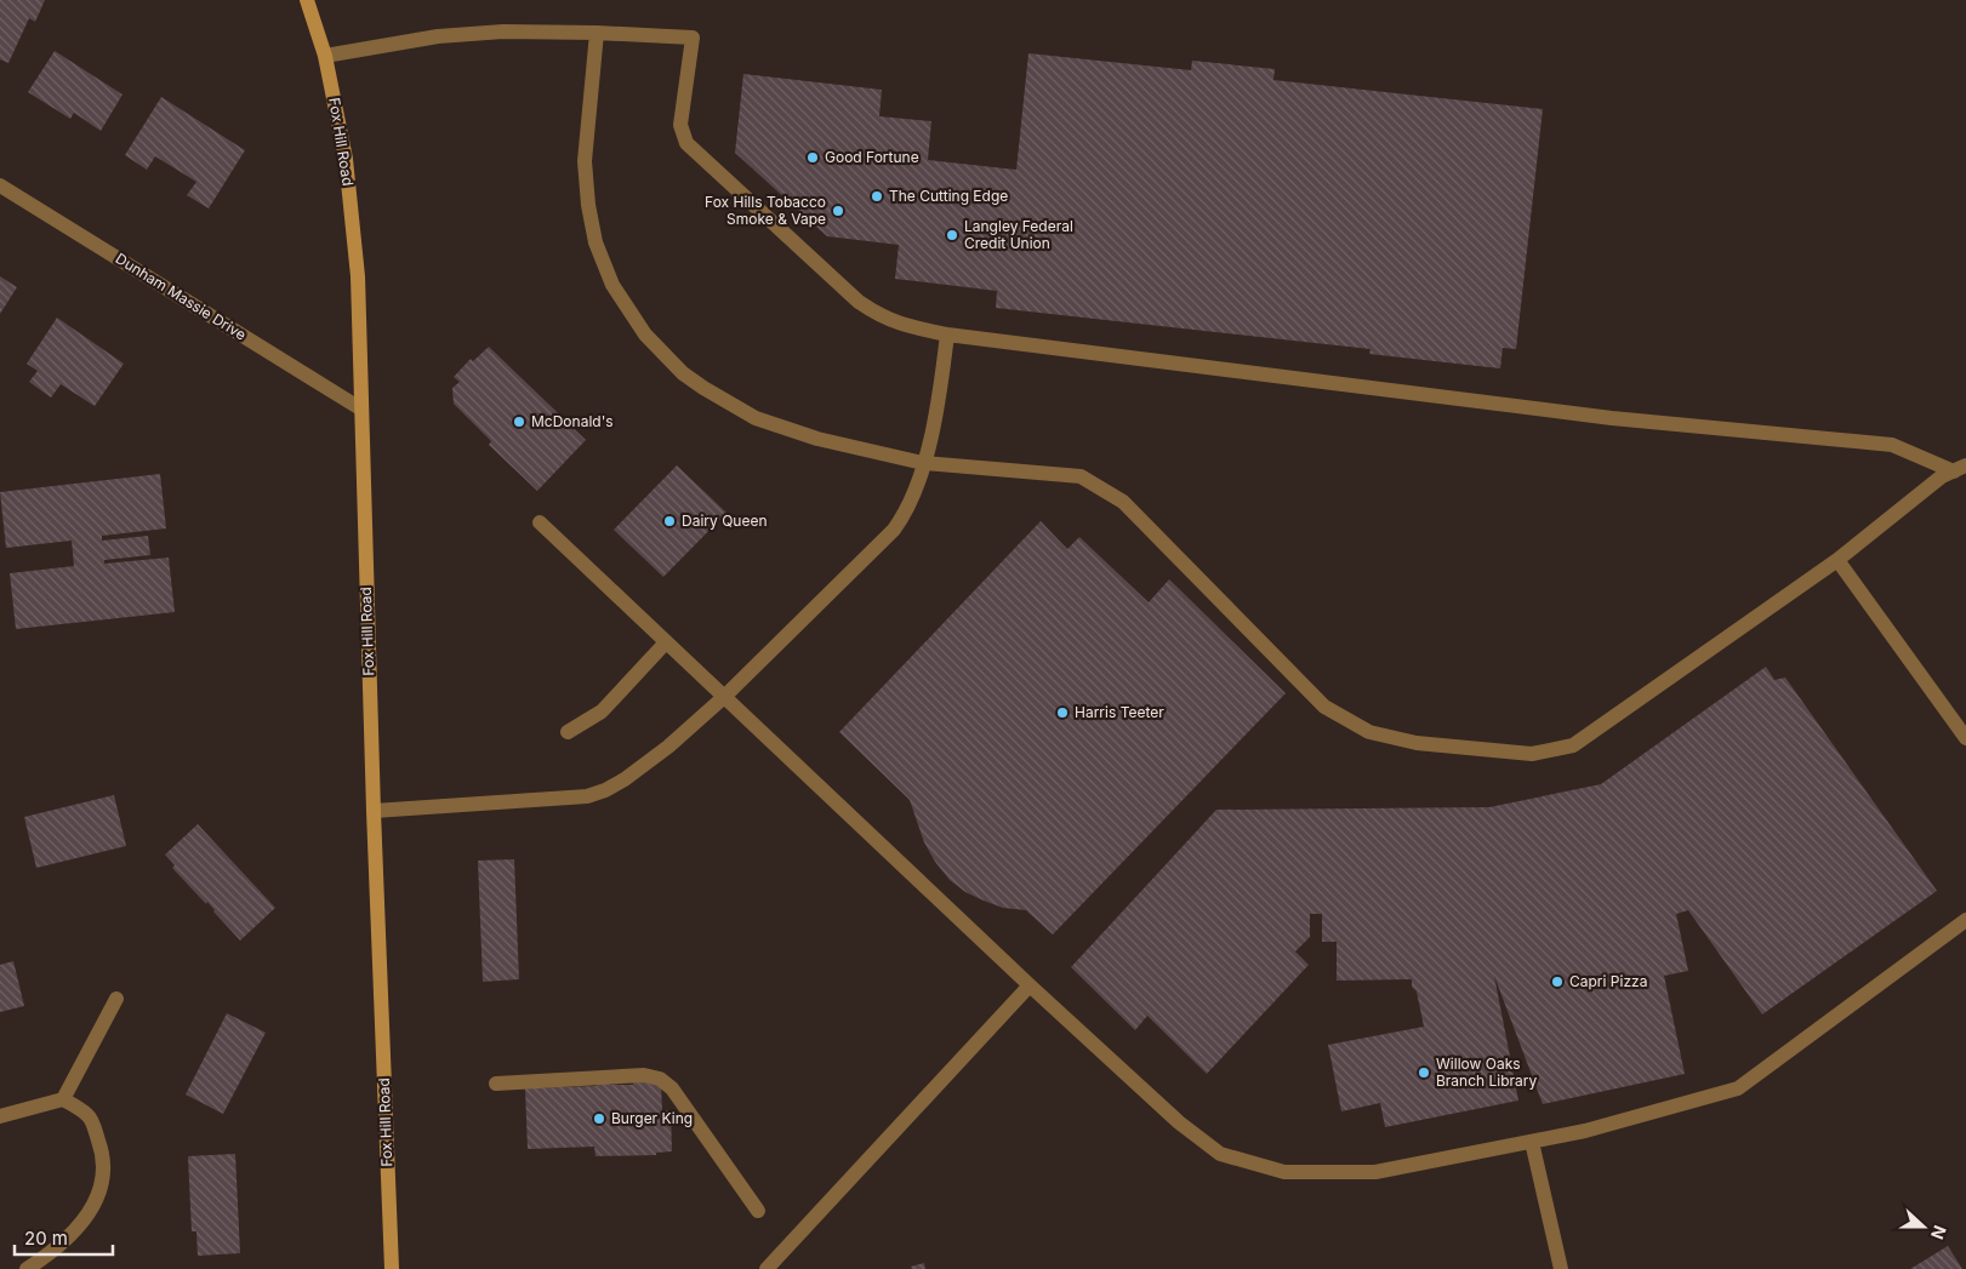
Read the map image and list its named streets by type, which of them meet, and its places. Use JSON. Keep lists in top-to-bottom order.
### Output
{
  "streets": {
    "main road": ["Fox Hill Road"],
    "street": ["Dunham Massie Drive"]
  },
  "crossings": [
    ["Fox Hill Road", "Dunham Massie Drive"]
  ],
  "places": [
    "Good Fortune",
    "The Cutting Edge",
    "Fox Hills Tobacco Smoke & Vape",
    "Langley Federal Credit Union",
    "McDonald's",
    "Dairy Queen",
    "Harris Teeter",
    "Capri Pizza",
    "Willow Oaks Branch Library",
    "Burger King"
  ],
  "scale_bar": "20 m",
  "north": "right"
}
